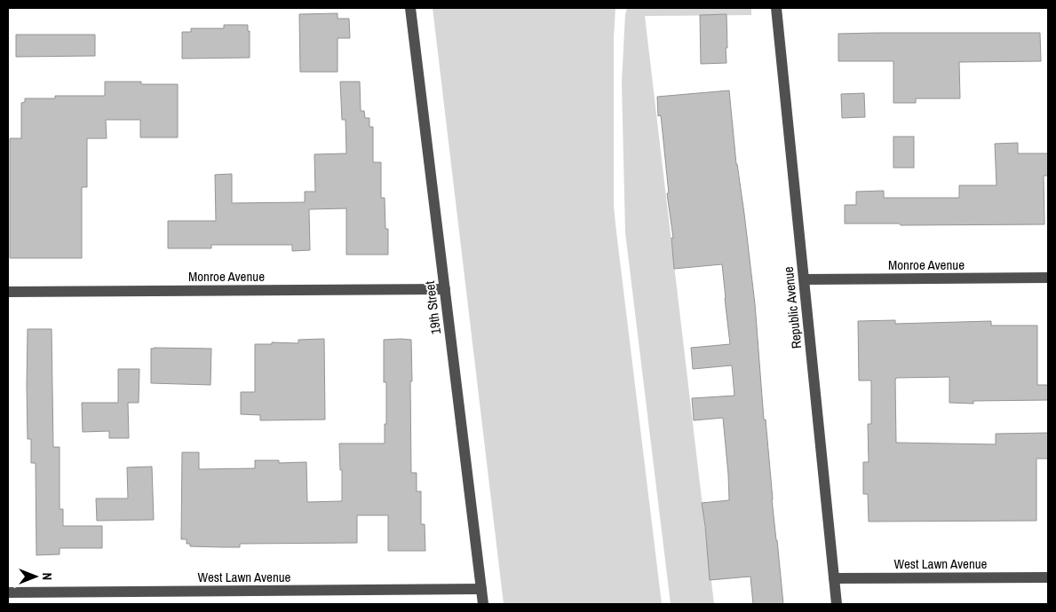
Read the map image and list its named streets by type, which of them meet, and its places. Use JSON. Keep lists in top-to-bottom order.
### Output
{
  "streets": {
    "street": [
      "Monroe Avenue",
      "19th Street",
      "Republic Avenue",
      "West Lawn Avenue"
    ]
  },
  "crossings": [
    ["Monroe Avenue", "19th Street"],
    ["Monroe Avenue", "Republic Avenue"],
    ["19th Street", "West Lawn Avenue"],
    ["Republic Avenue", "West Lawn Avenue"]
  ],
  "north": "right"
}
